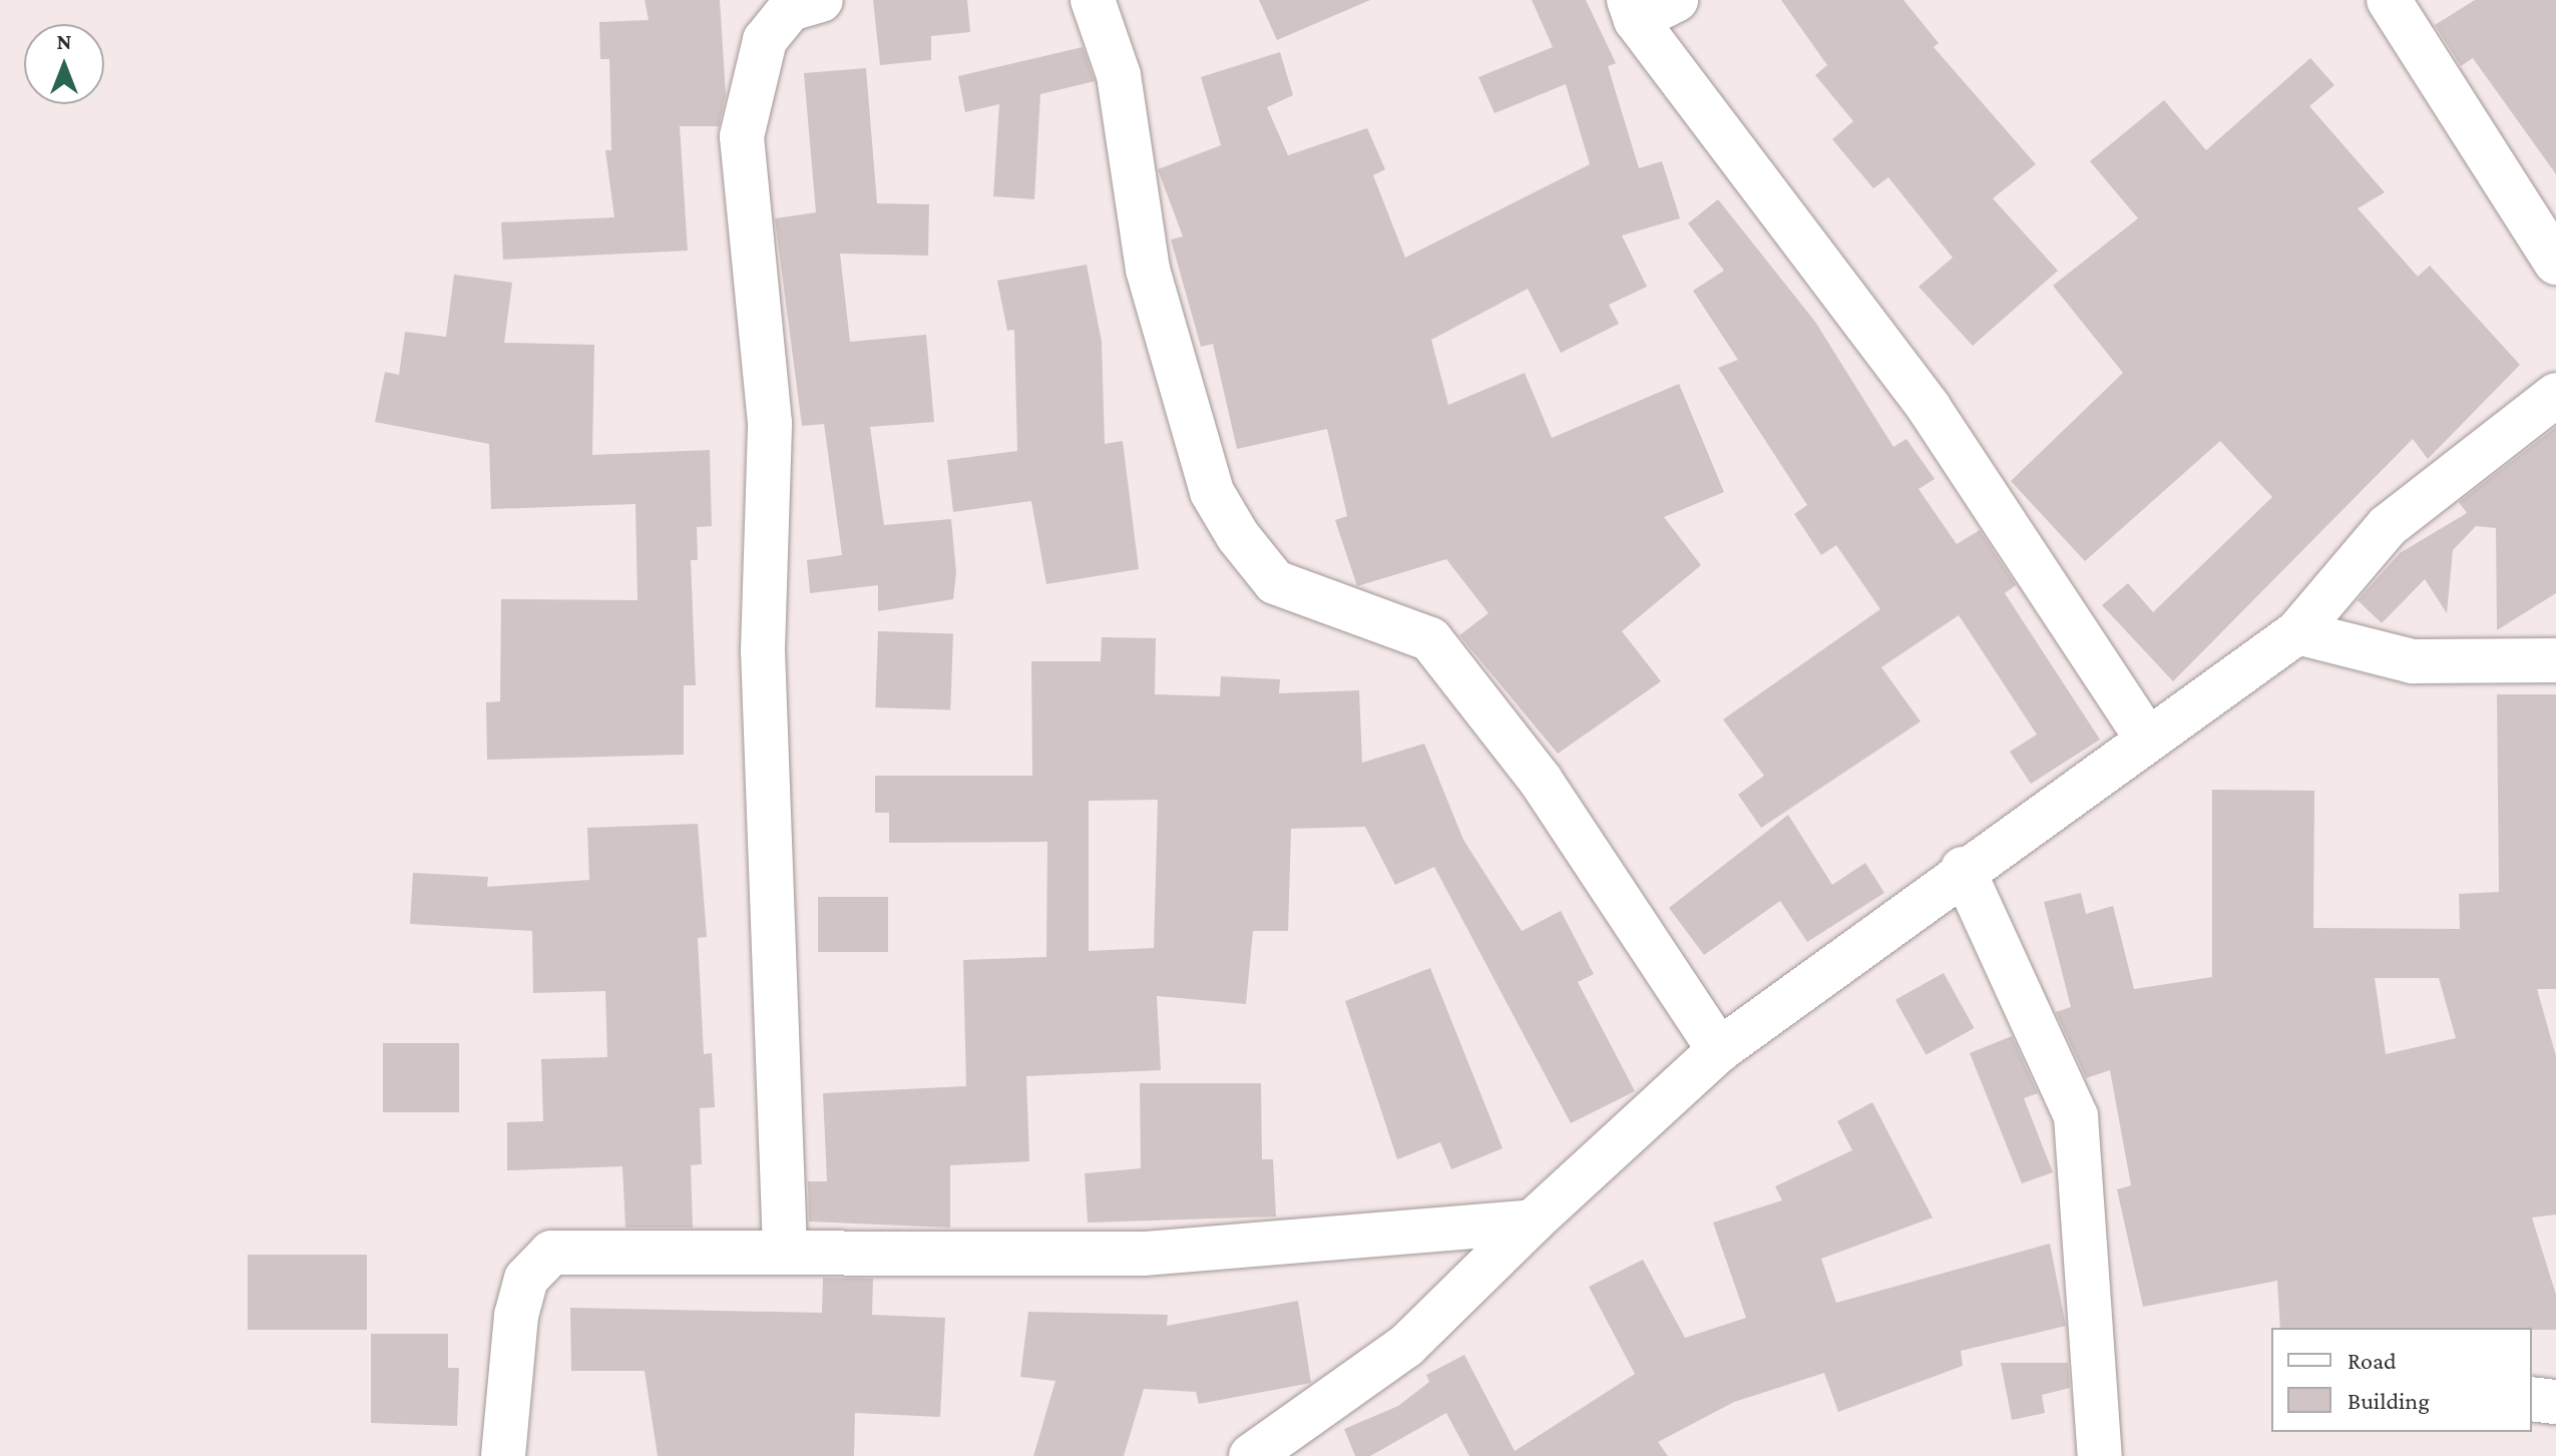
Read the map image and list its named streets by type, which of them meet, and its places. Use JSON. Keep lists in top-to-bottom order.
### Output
{
  "legend": ["Road", "Building"],
  "north": "top"
}
